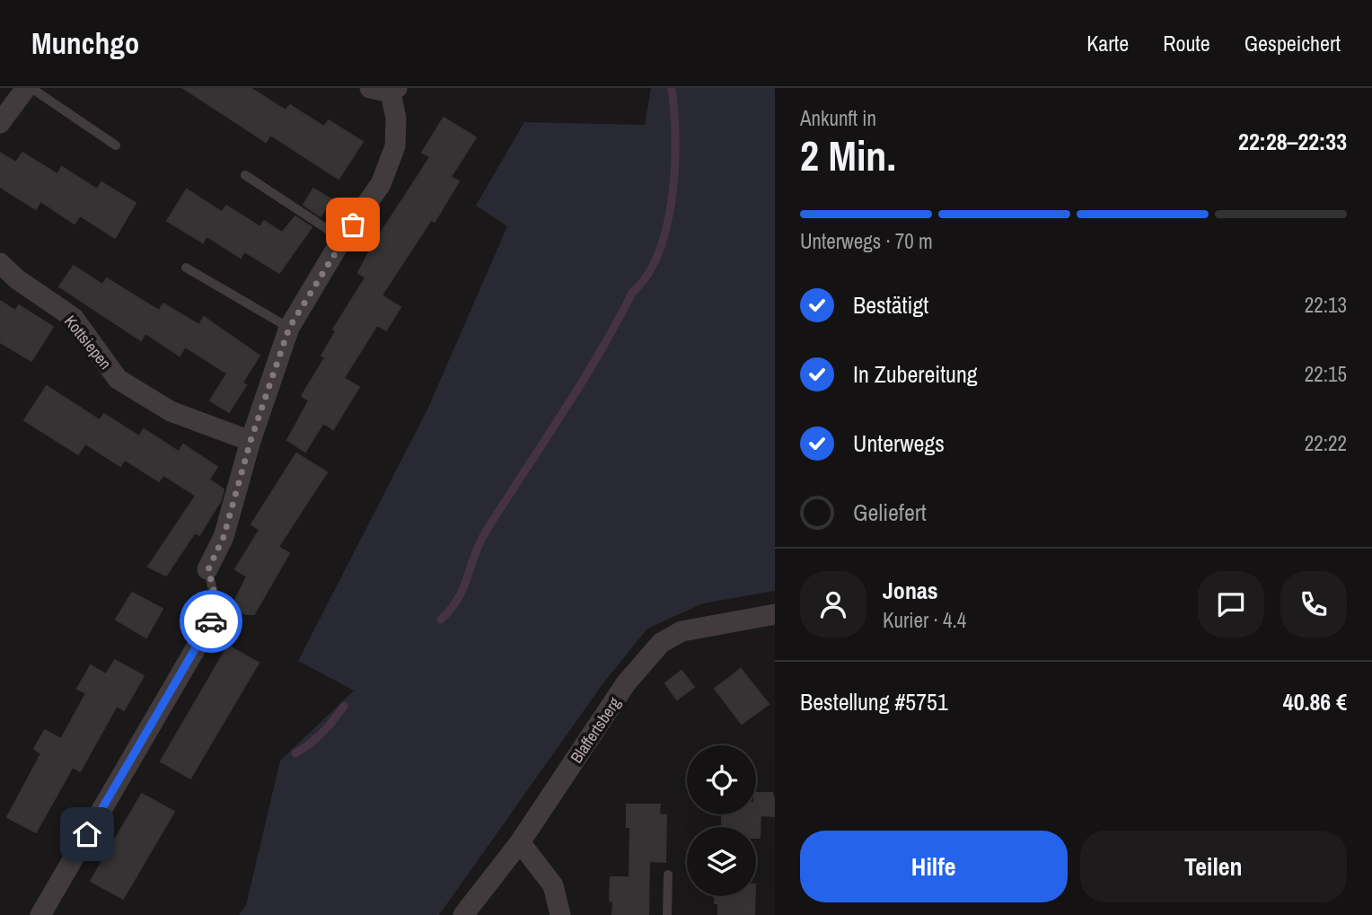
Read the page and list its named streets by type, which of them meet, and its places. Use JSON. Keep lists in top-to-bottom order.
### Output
{
  "streets": {
    "street": ["Kottsiepen", "Blaffertsberg"]
  },
  "page": {
    "header": "Munchgo",
    "nav": ["Karte", "Route", "Gespeichert"],
    "heading": ["2 Min.", "Ankunft in", "22:28–22:33"],
    "panel": [
      "Jonas",
      "Kurier · 4.4",
      "Bestellung #5751",
      "40.86 €"
    ],
    "bar": "Unterwegs · 70 m",
    "list": [
      ["Bestätigt", "22:13"],
      ["In Zubereitung", "22:15"],
      ["Unterwegs", "22:22"],
      "Geliefert"
    ],
    "buttons": ["Hilfe", "Teilen"]
  }
}
